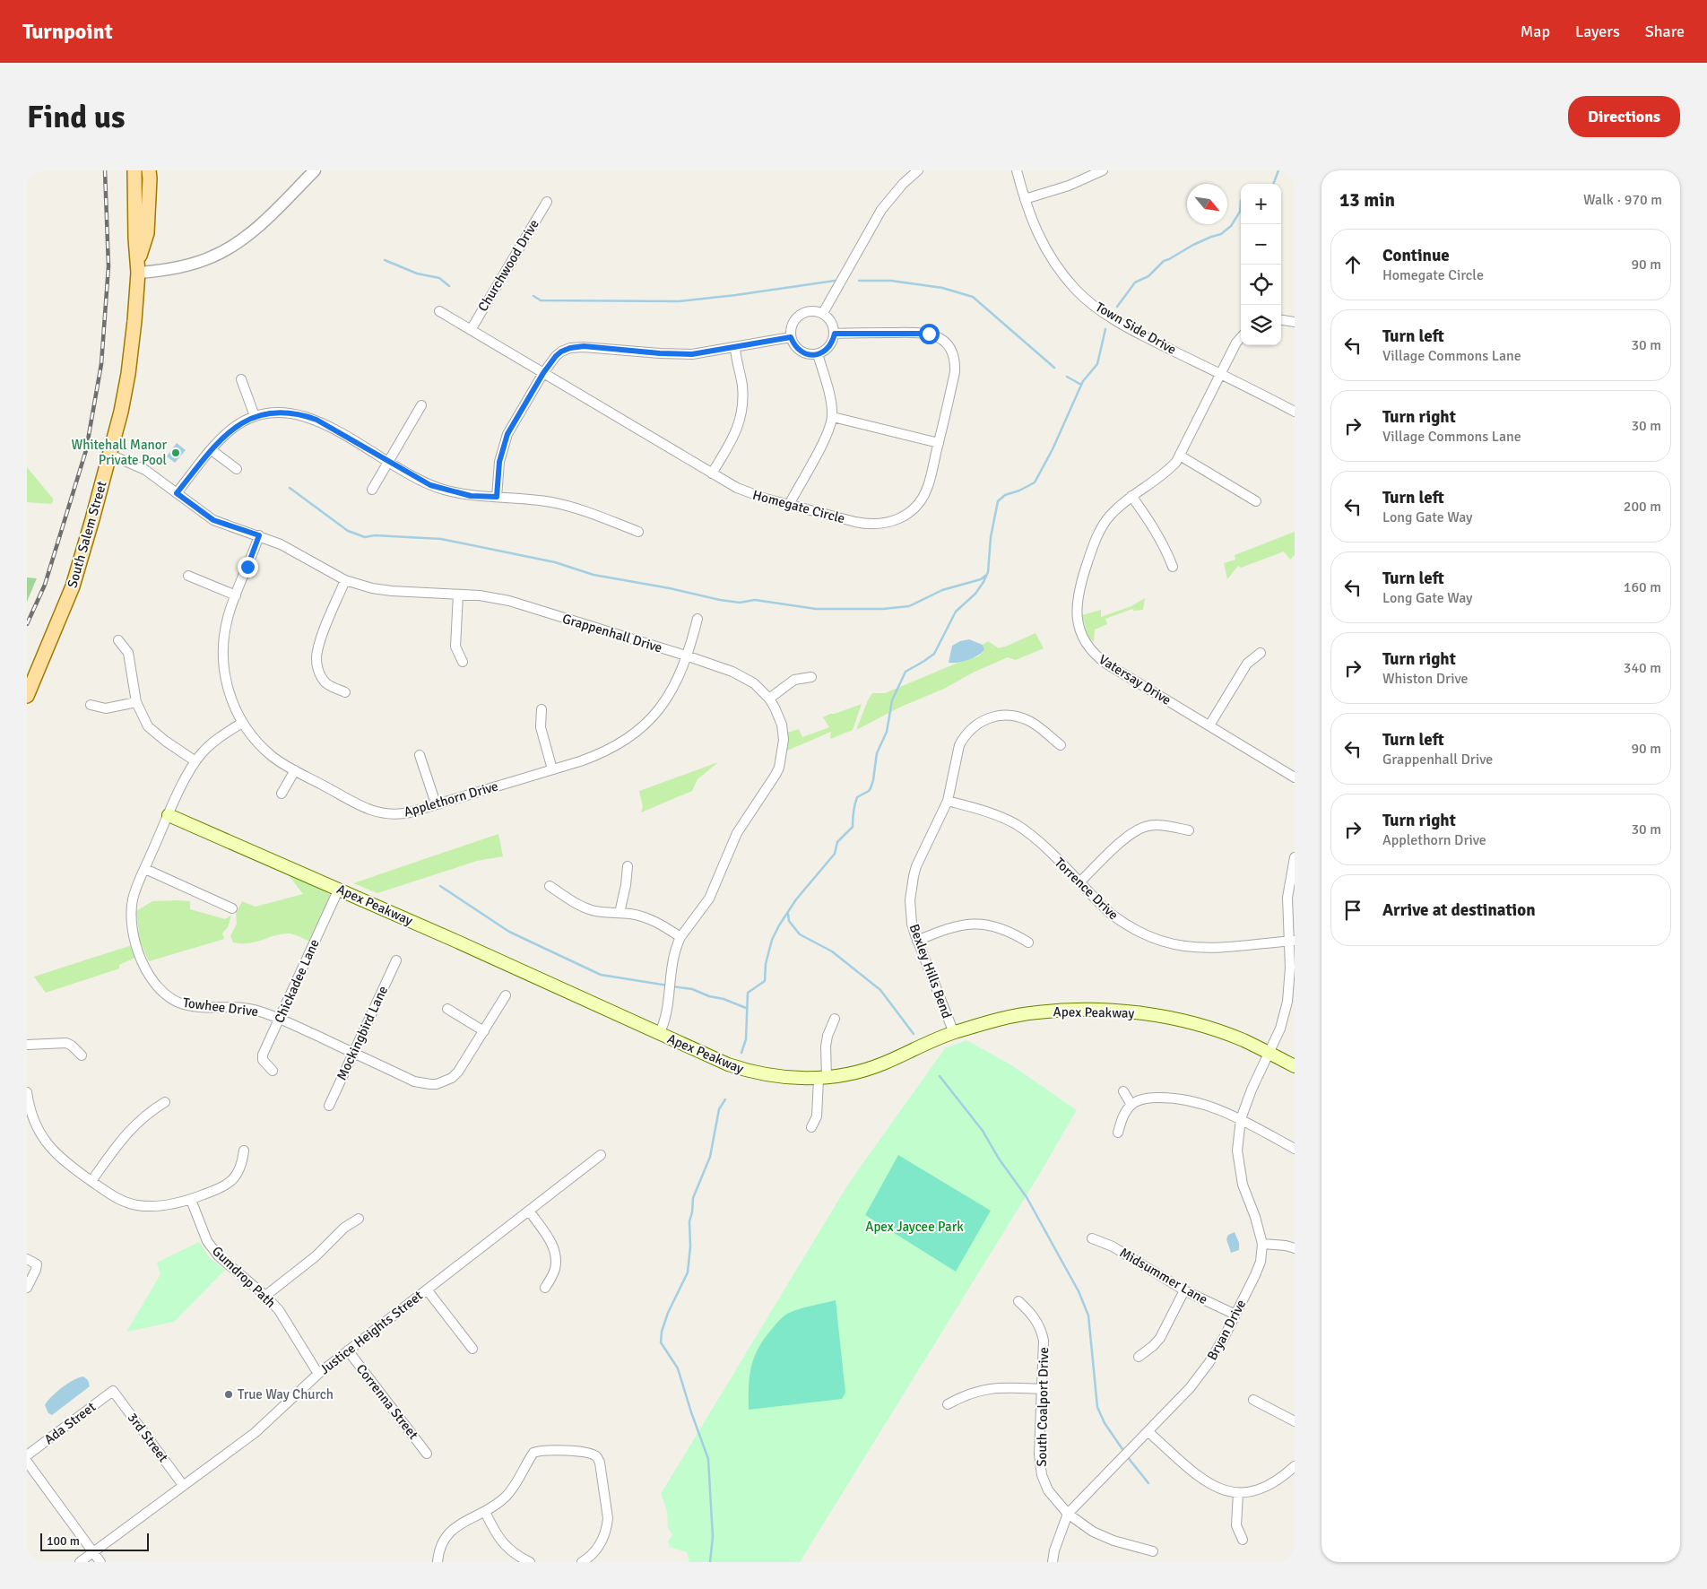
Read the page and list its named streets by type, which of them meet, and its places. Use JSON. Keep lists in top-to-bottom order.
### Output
{
  "streets": {
    "main road": ["South Salem Street", "Apex Peakway"],
    "street": [
      "Churchwood Drive",
      "Town Side Drive",
      "Homegate Circle",
      "Grappenhall Drive",
      "Vatersay Drive",
      "Applethorn Drive",
      "Torrence Drive",
      "Bexley Hills Bend",
      "Chickadee Lane",
      "Towhee Drive",
      "Mockingbird Lane",
      "Midsummer Lane",
      "Gumdrop Path",
      "Bryan Drive",
      "Justice Heights Street",
      "Correnna Street",
      "South Coalport Drive",
      "Ada Street",
      "3rd Street"
    ]
  },
  "crossings": [
    ["Churchwood Drive", "Homegate Circle"],
    ["Town Side Drive", "Vatersay Drive"],
    ["South Salem Street", "Grappenhall Drive"],
    ["Grappenhall Drive", "Applethorn Drive"],
    ["Grappenhall Drive", "Apex Peakway"],
    ["Applethorn Drive", "Towhee Drive"],
    ["Torrence Drive", "Bexley Hills Bend"],
    ["Torrence Drive", "Bryan Drive"],
    ["Apex Peakway", "Bexley Hills Bend"],
    ["Apex Peakway", "Chickadee Lane"],
    ["Apex Peakway", "Towhee Drive"],
    ["Apex Peakway", "Bryan Drive"],
    ["Chickadee Lane", "Towhee Drive"],
    ["Towhee Drive", "Mockingbird Lane"],
    ["Midsummer Lane", "Bryan Drive"],
    ["Gumdrop Path", "Justice Heights Street"],
    ["Bryan Drive", "South Coalport Drive"],
    ["Justice Heights Street", "Correnna Street"],
    ["Justice Heights Street", "3rd Street"],
    ["Ada Street", "3rd Street"]
  ],
  "parks": ["Apex Jaycee Park"],
  "places": ["Whitehall Manor Private Pool", "True Way Church"],
  "scale_bar": "100 m",
  "north": "bottom right",
  "page": {
    "header": "Turnpoint",
    "nav": ["Map", "Layers", "Share"],
    "buttons": "Directions",
    "title": "Find us",
    "heading": ["13 min", "Walk · 970 m"],
    "map_buttons": ["+", "−"],
    "list": [
      ["Continue", "Homegate Circle", "90 m"],
      ["Turn left", "Village Commons Lane", "30 m"],
      ["Turn right", "Village Commons Lane", "30 m"],
      ["Turn left", "Long Gate Way", "200 m"],
      ["Turn left", "Long Gate Way", "160 m"],
      ["Turn right", "Whiston Drive", "340 m"],
      ["Turn left", "Grappenhall Drive", "90 m"],
      ["Turn right", "Applethorn Drive", "30 m"],
      "Arrive at destination"
    ],
    "scale": "100 m"
  }
}
